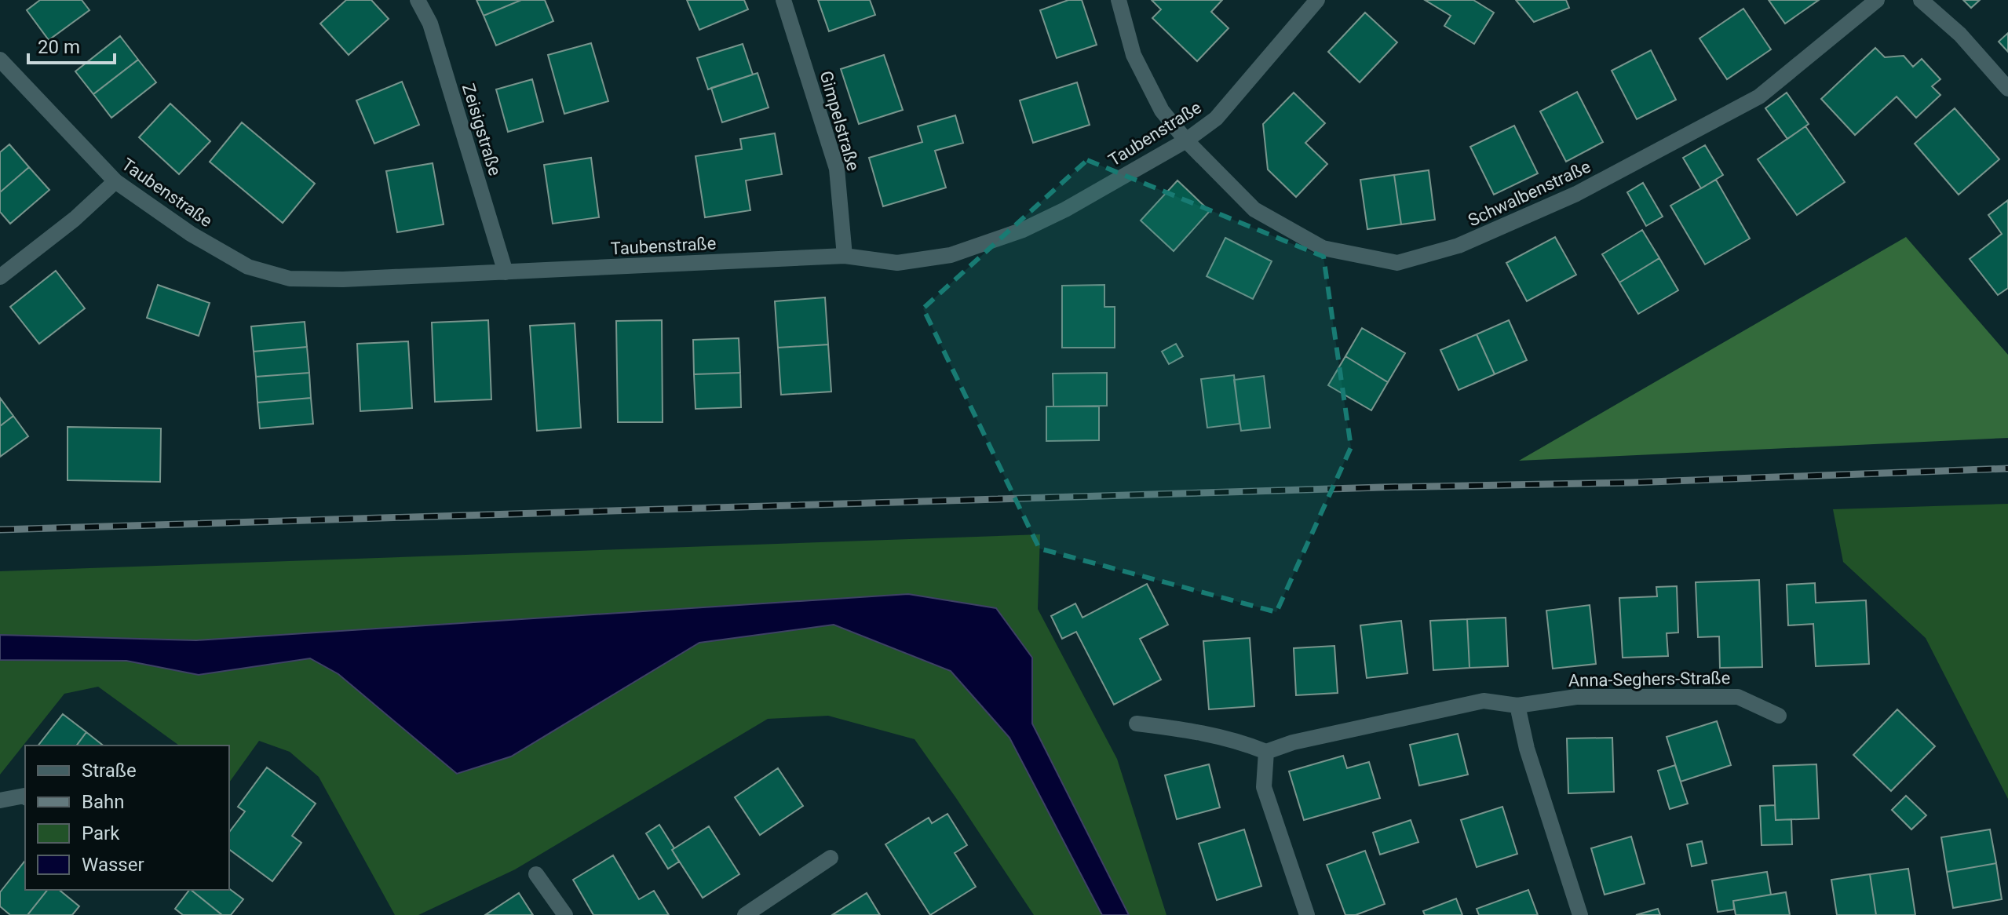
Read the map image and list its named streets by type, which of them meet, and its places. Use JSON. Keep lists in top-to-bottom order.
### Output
{
  "streets": {
    "street": [
      "Gimpelstraße",
      "Zeisigstraße",
      "Taubenstraße",
      "Schwalbenstraße",
      "Anna-Seghers-Straße"
    ]
  },
  "crossings": [
    ["Gimpelstraße", "Taubenstraße"],
    ["Zeisigstraße", "Taubenstraße"],
    ["Taubenstraße", "Schwalbenstraße"]
  ],
  "legend": [
    "Straße",
    "Bahn",
    "Park",
    "Wasser"
  ],
  "scale_bar": "20 m"
}
